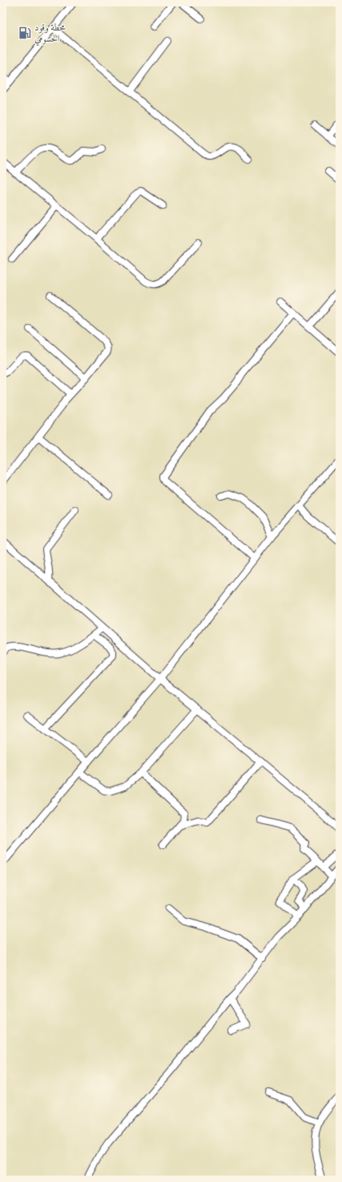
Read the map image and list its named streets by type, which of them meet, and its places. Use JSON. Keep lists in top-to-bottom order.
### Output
{
  "places": {
    "fuel station": ["محطة وقود الحسومي"]
  }
}
